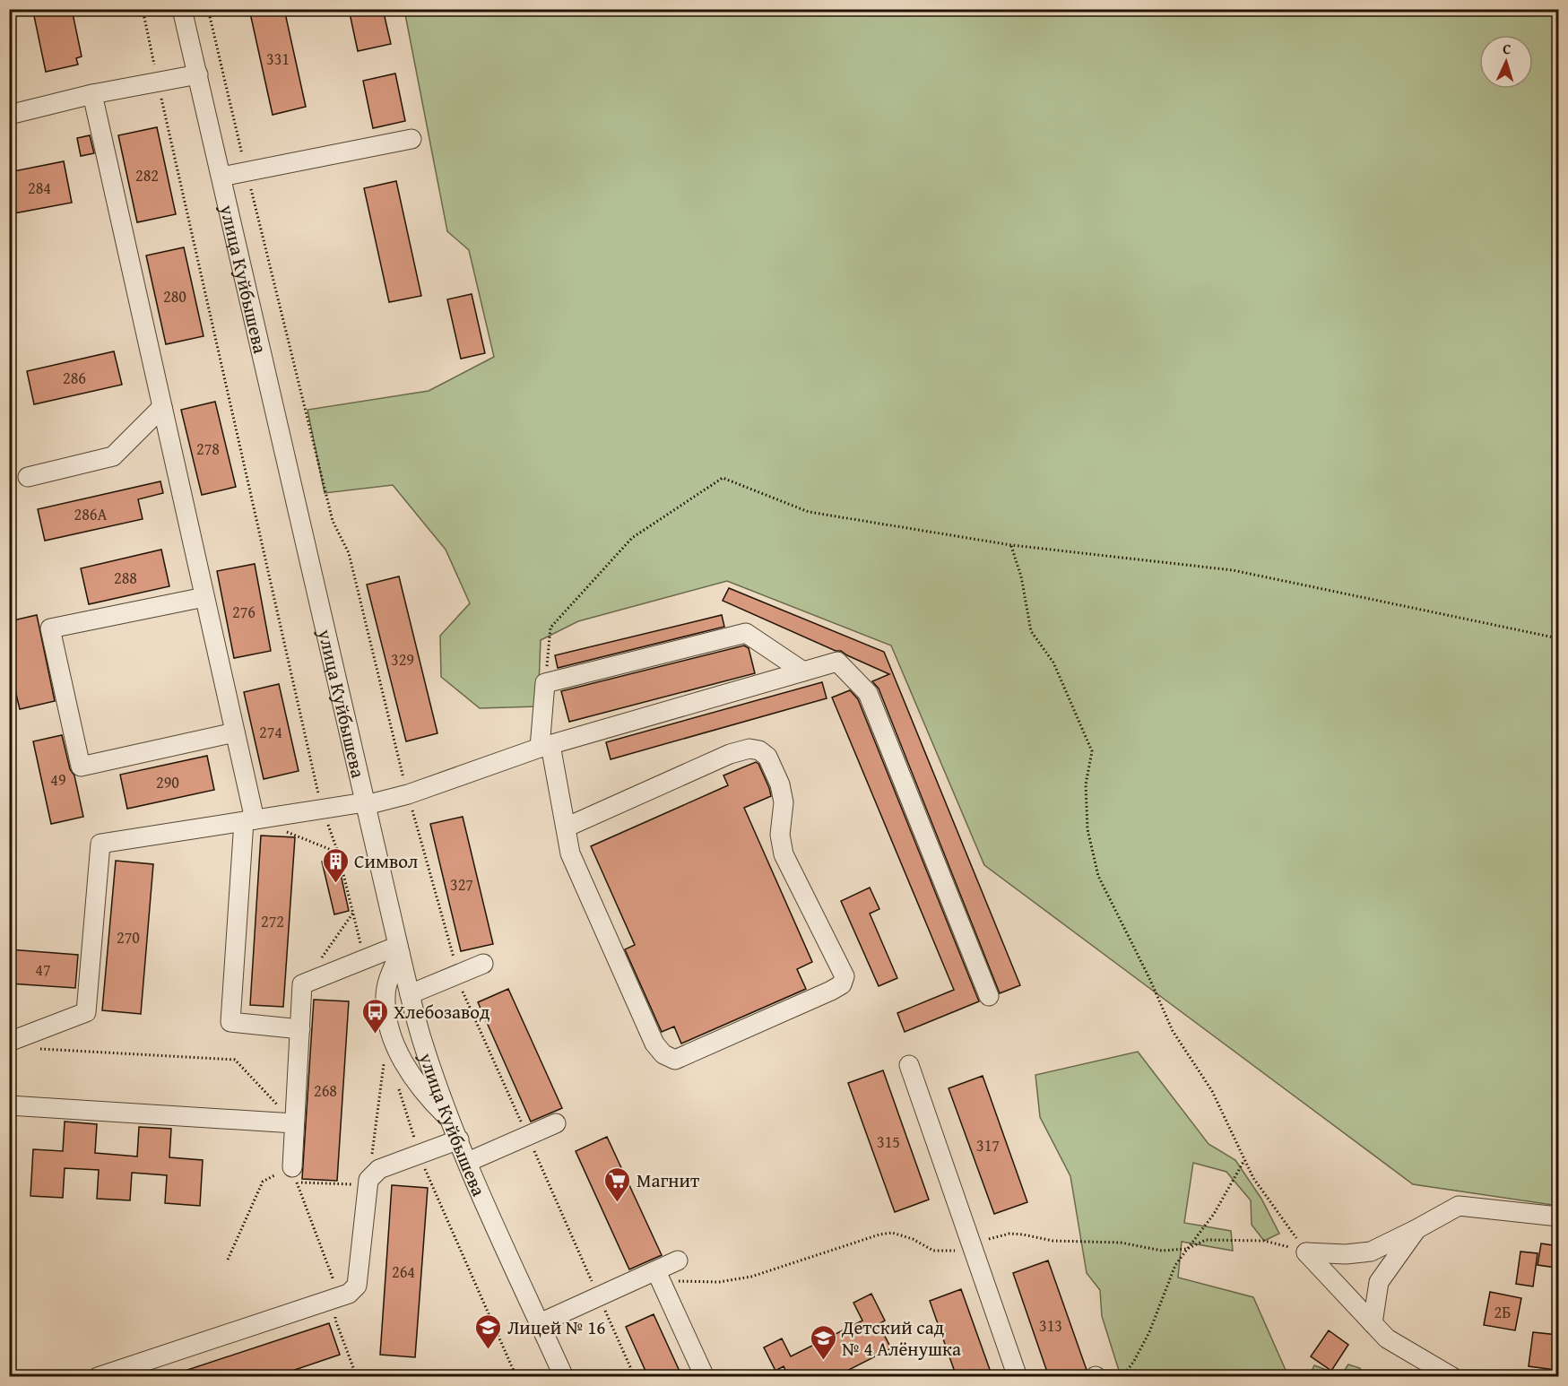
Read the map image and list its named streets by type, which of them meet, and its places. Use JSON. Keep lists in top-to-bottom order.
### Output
{
  "streets": {
    "street": ["улица Куйбышева"]
  },
  "places": {
    "building": ["Символ"],
    "bus stop": ["Хлебозавод"],
    "supermarket": ["Магнит"],
    "school or university": ["Лицей № 16", "Детский сад № 4 Алёнушка"]
  },
  "house_numbers": [
    "331",
    "282",
    "284",
    "280",
    "286",
    "278",
    "286А",
    "288",
    "276",
    "329",
    "274",
    "49",
    "290",
    "327",
    "272",
    "270",
    "47",
    "268",
    "315",
    "317",
    "264",
    "2Б",
    "313"
  ],
  "north": "top"
}
